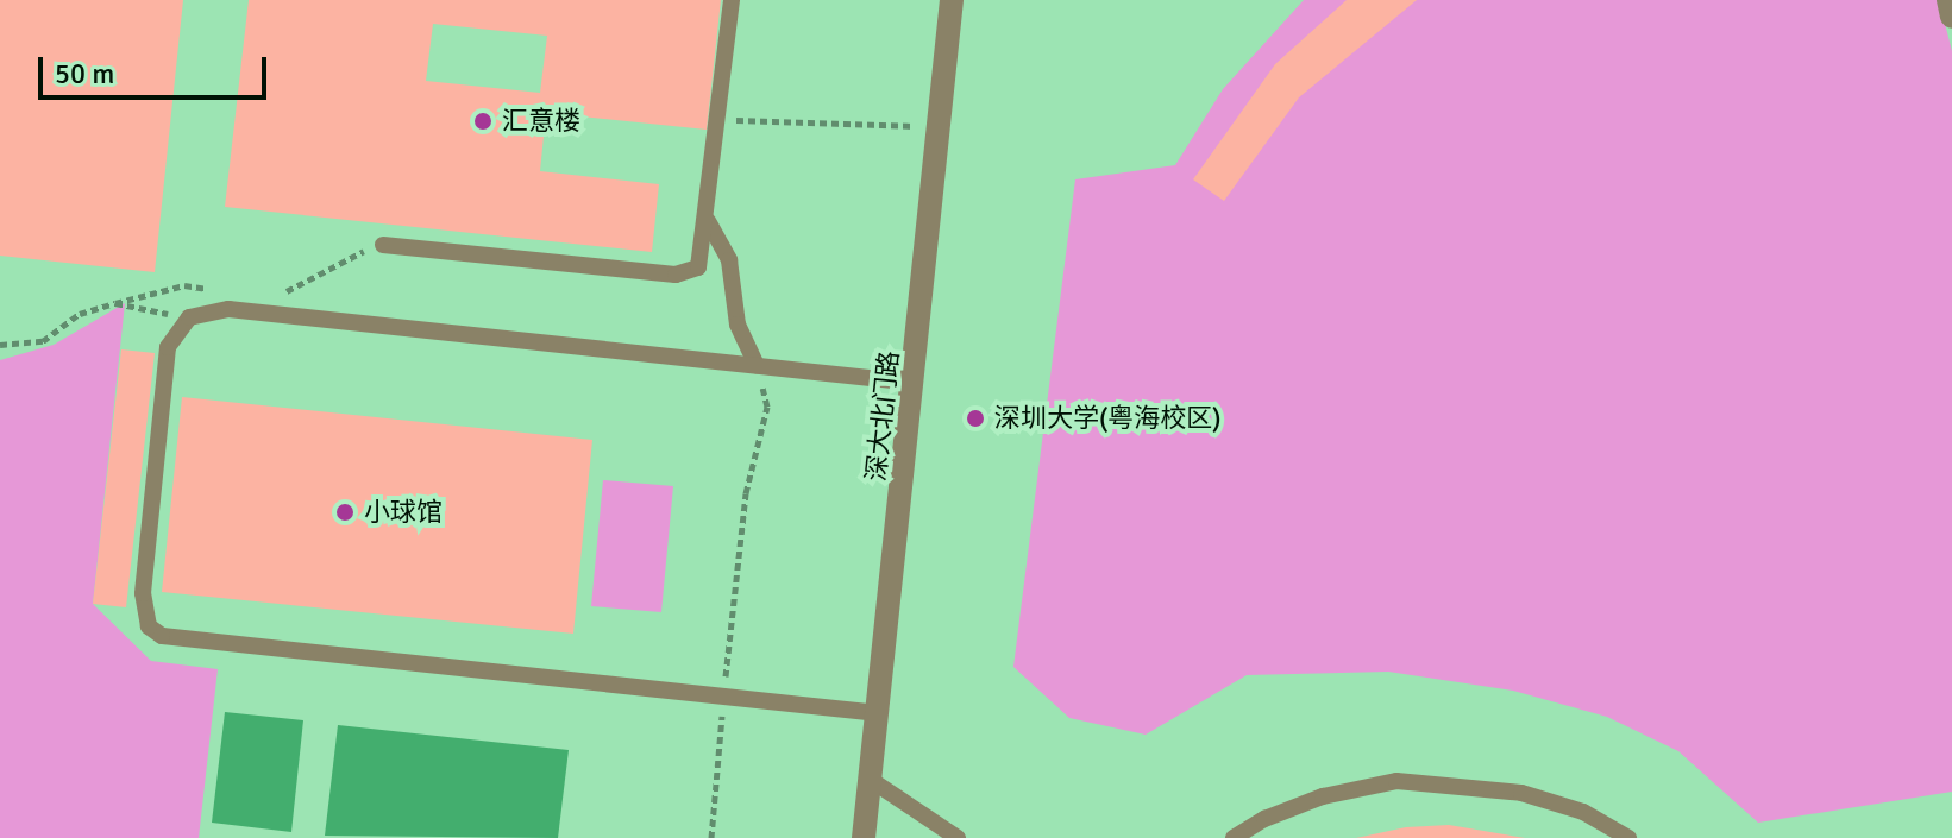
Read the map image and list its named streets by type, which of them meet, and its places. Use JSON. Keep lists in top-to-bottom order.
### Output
{
  "streets": {
    "street": ["深大北门路"]
  },
  "places": ["汇意楼", "深圳大学(粤海校区)", "小球馆"],
  "scale_bar": "50 m"
}
